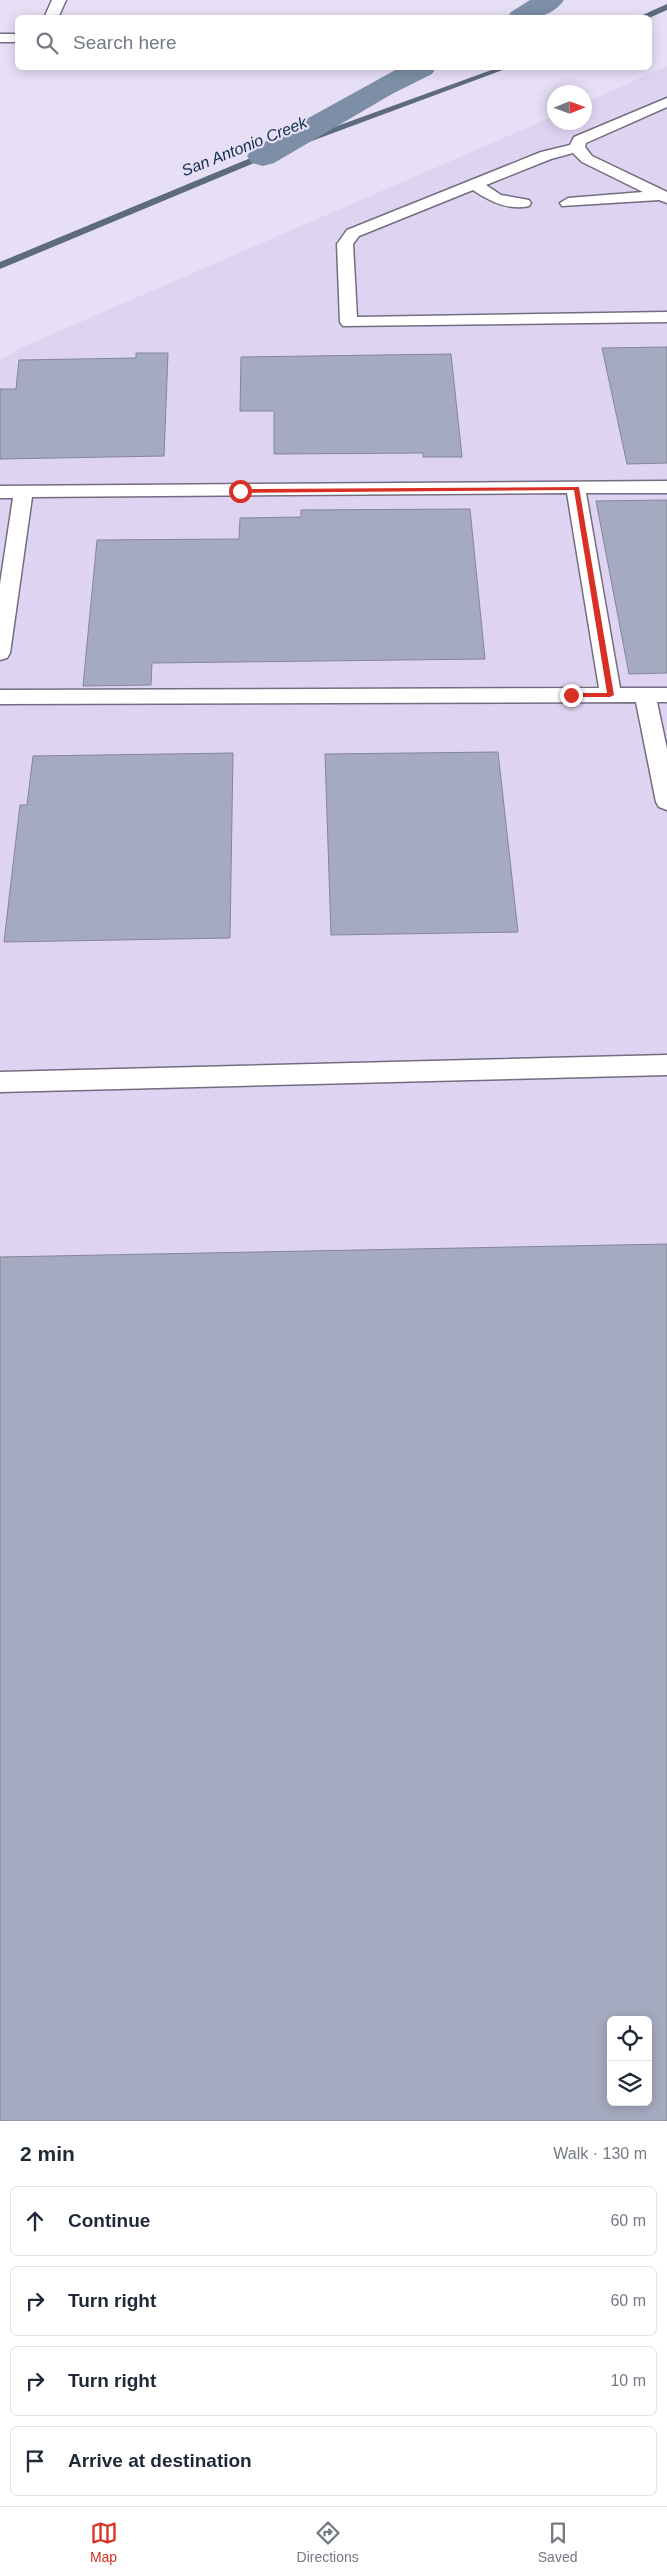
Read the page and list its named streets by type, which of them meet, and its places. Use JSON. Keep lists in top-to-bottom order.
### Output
{
  "water": ["San Antonio Creek"],
  "north": "right",
  "page": {
    "search": "Search here",
    "heading": ["2 min", "Walk · 130 m"],
    "list": [
      ["Continue", "60 m"],
      ["Turn right", "60 m"],
      ["Turn right", "10 m"],
      "Arrive at destination"
    ],
    "nav": ["Map", "Directions", "Saved"]
  }
}
